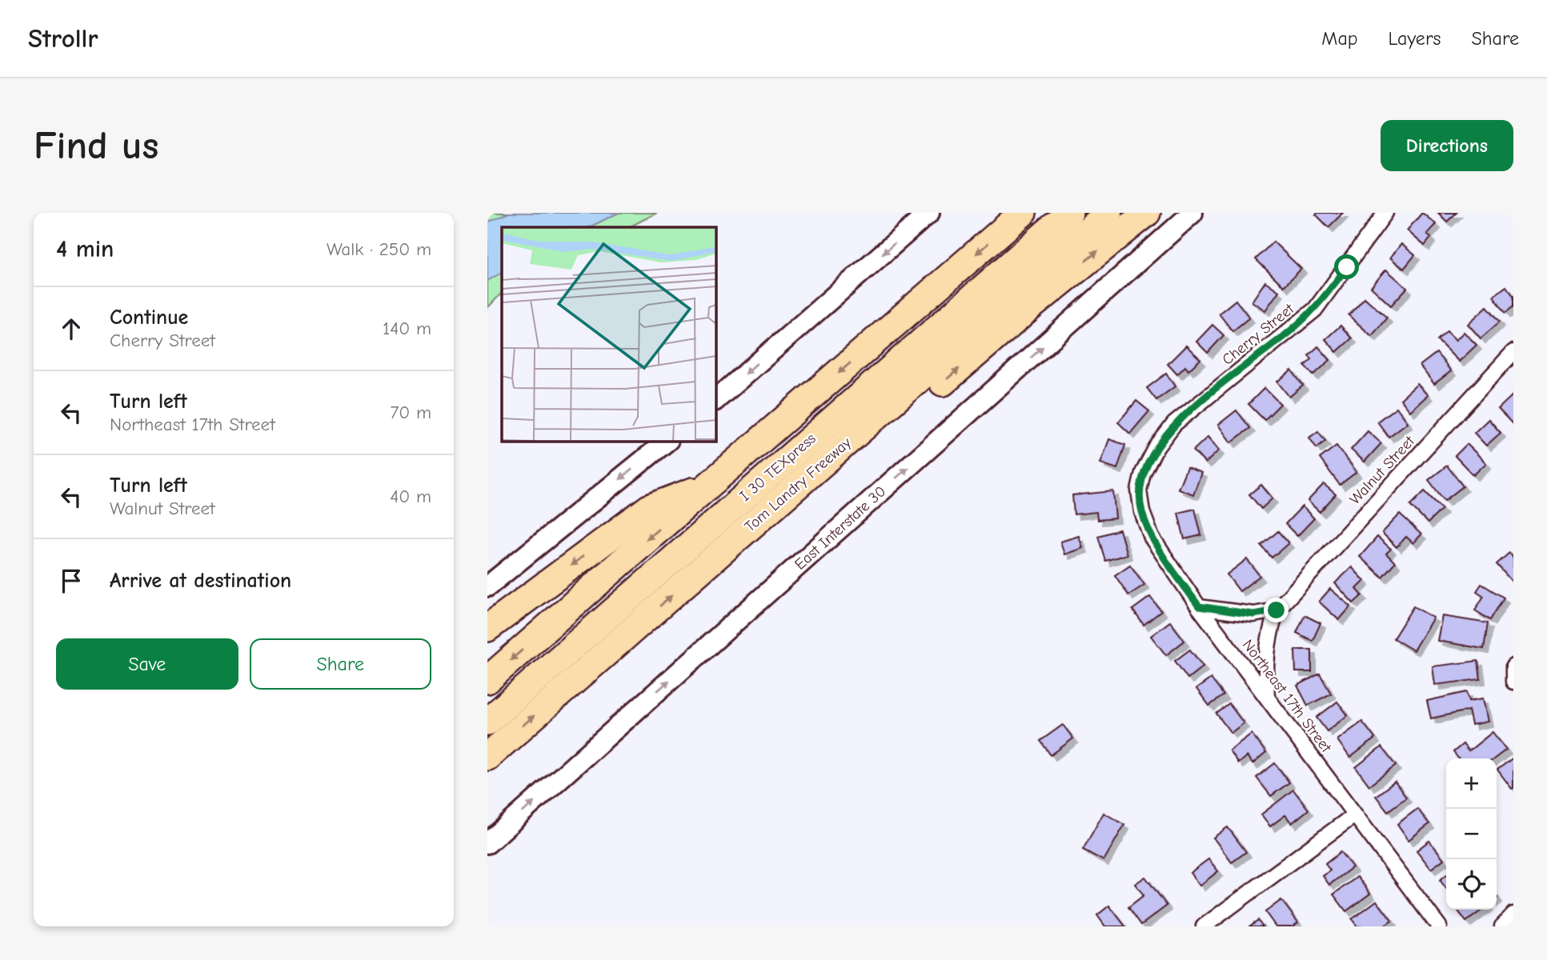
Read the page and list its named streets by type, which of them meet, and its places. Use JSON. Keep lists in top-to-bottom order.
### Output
{
  "streets": {
    "highway": ["I 30 TEXpress", "Tom Landry Freeway"],
    "main road": ["East Interstate 30"],
    "street": ["Cherry Street", "Walnut Street", "Northeast 17th Street"]
  },
  "crossings": [
    ["Cherry Street", "Northeast 17th Street"],
    ["Walnut Street", "Northeast 17th Street"]
  ],
  "one_way": ["East Interstate 30"],
  "page": {
    "header": "Strollr",
    "nav": ["Map", "Layers", "Share"],
    "buttons": [
      "Directions",
      ["Save", "Share"]
    ],
    "title": "Find us",
    "heading": ["4 min", "Walk · 250 m"],
    "list": [
      ["Continue", "Cherry Street", "140 m"],
      ["Turn left", "Northeast 17th Street", "70 m"],
      ["Turn left", "Walnut Street", "40 m"],
      "Arrive at destination"
    ],
    "map_buttons": ["+", "−"]
  }
}
